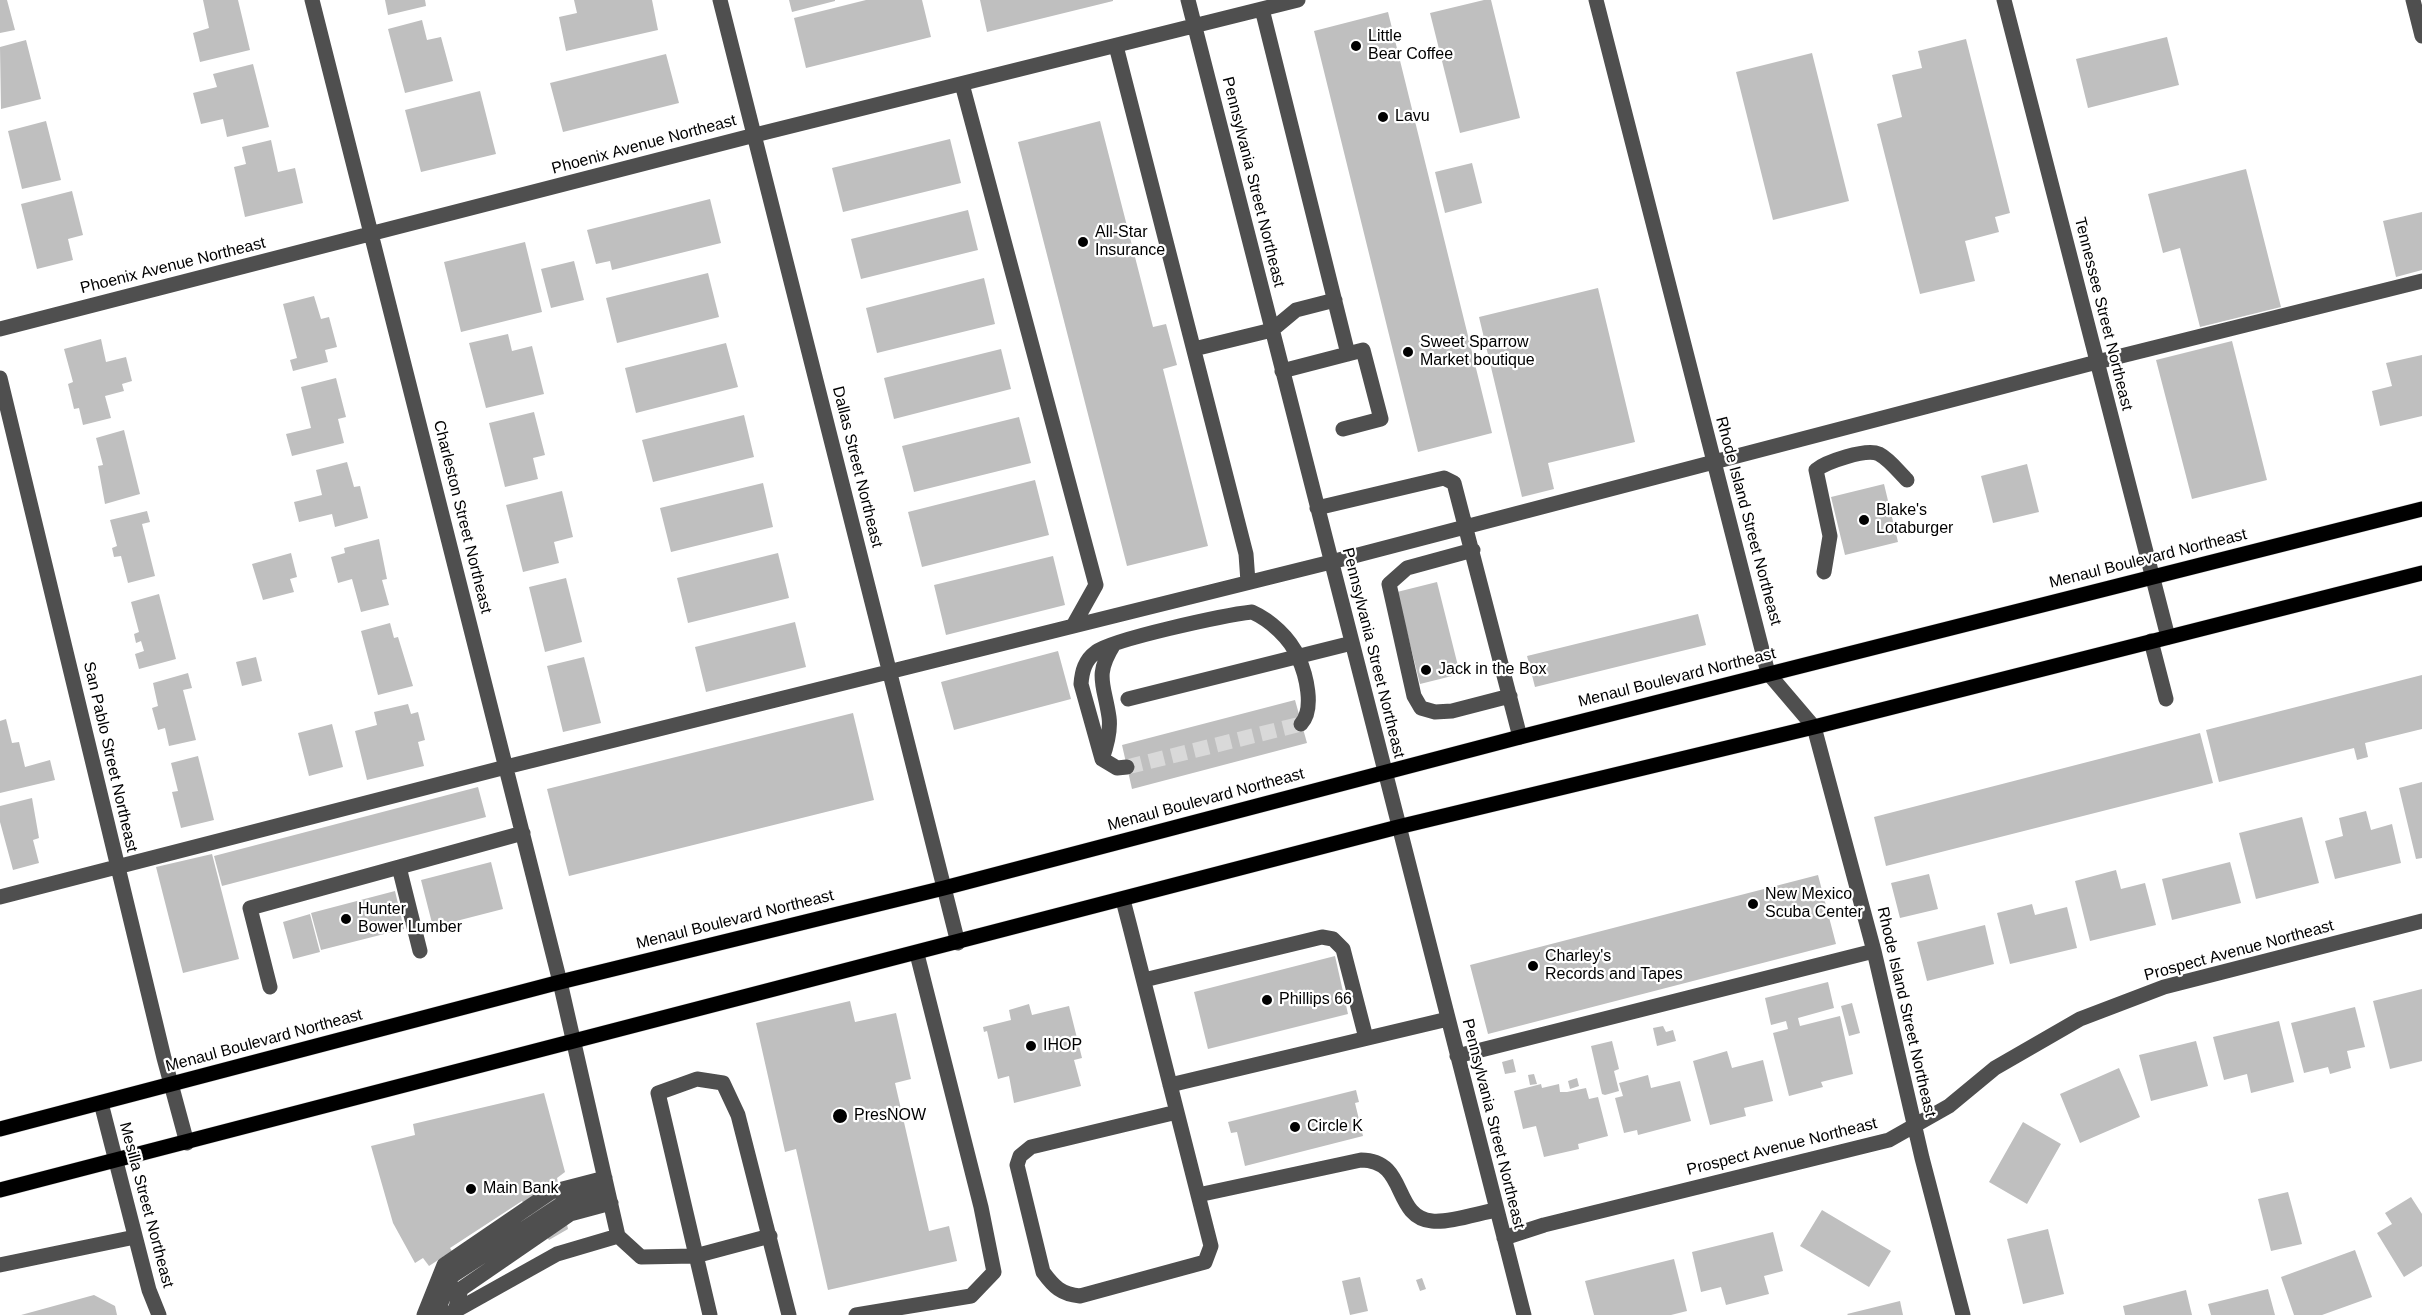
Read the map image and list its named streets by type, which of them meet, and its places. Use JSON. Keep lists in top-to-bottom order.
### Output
{
  "streets": {
    "main road": ["Menaul Boulevard Northeast"],
    "street": [
      "Phoenix Avenue Northeast",
      "Pennsylvania Street Northeast",
      "Tennessee Street Northeast",
      "Dallas Street Northeast",
      "Charleston Street Northeast",
      "Rhode Island Street Northeast",
      "San Pablo Street Northeast",
      "Prospect Avenue Northeast",
      "Mesilla Street Northeast"
    ]
  },
  "crossings": [
    ["Phoenix Avenue Northeast", "Pennsylvania Street Northeast"],
    ["Phoenix Avenue Northeast", "Dallas Street Northeast"],
    ["Phoenix Avenue Northeast", "Charleston Street Northeast"],
    ["Pennsylvania Street Northeast", "Menaul Boulevard Northeast"],
    ["Pennsylvania Street Northeast", "Prospect Avenue Northeast"],
    ["Tennessee Street Northeast", "Menaul Boulevard Northeast"],
    ["Dallas Street Northeast", "Menaul Boulevard Northeast"],
    ["Charleston Street Northeast", "Menaul Boulevard Northeast"],
    ["Rhode Island Street Northeast", "Menaul Boulevard Northeast"],
    ["Rhode Island Street Northeast", "Prospect Avenue Northeast"],
    ["Menaul Boulevard Northeast", "San Pablo Street Northeast"],
    ["Menaul Boulevard Northeast", "Mesilla Street Northeast"]
  ],
  "places": [
    "Little Bear Coffee",
    "Lavu",
    "All-Star Insurance",
    "Sweet Sparrow Market boutique",
    "Blake's Lotaburger",
    "Jack in the Box",
    "New Mexico Scuba Center",
    "Hunter Bower Lumber",
    "Charley's Records and Tapes",
    "Phillips 66",
    "IHOP",
    "PresNOW",
    "Circle K",
    "Main Bank"
  ]
}
